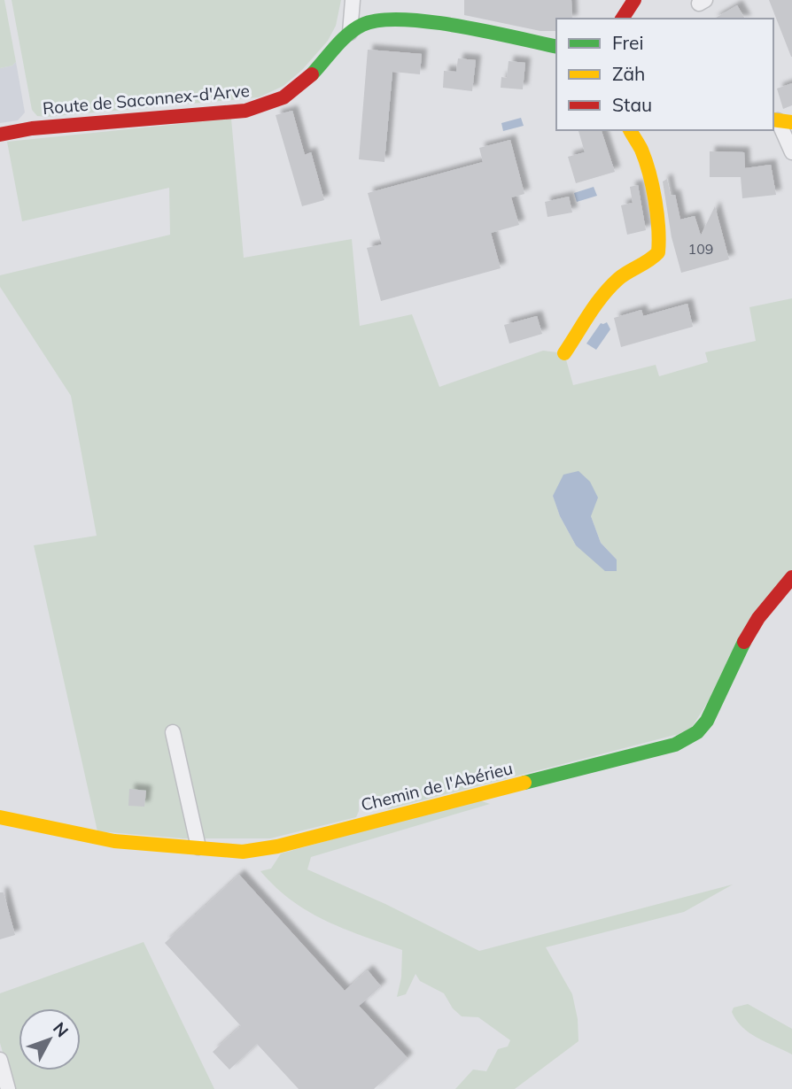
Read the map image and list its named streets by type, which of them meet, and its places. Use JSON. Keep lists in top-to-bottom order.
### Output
{
  "streets": {
    "street": ["Route de Saconnex-d'Arve", "Chemin de l'Abérieu"]
  },
  "house_numbers": ["109"],
  "legend": ["Frei", "Zäh", "Stau"],
  "north": "top right"
}
